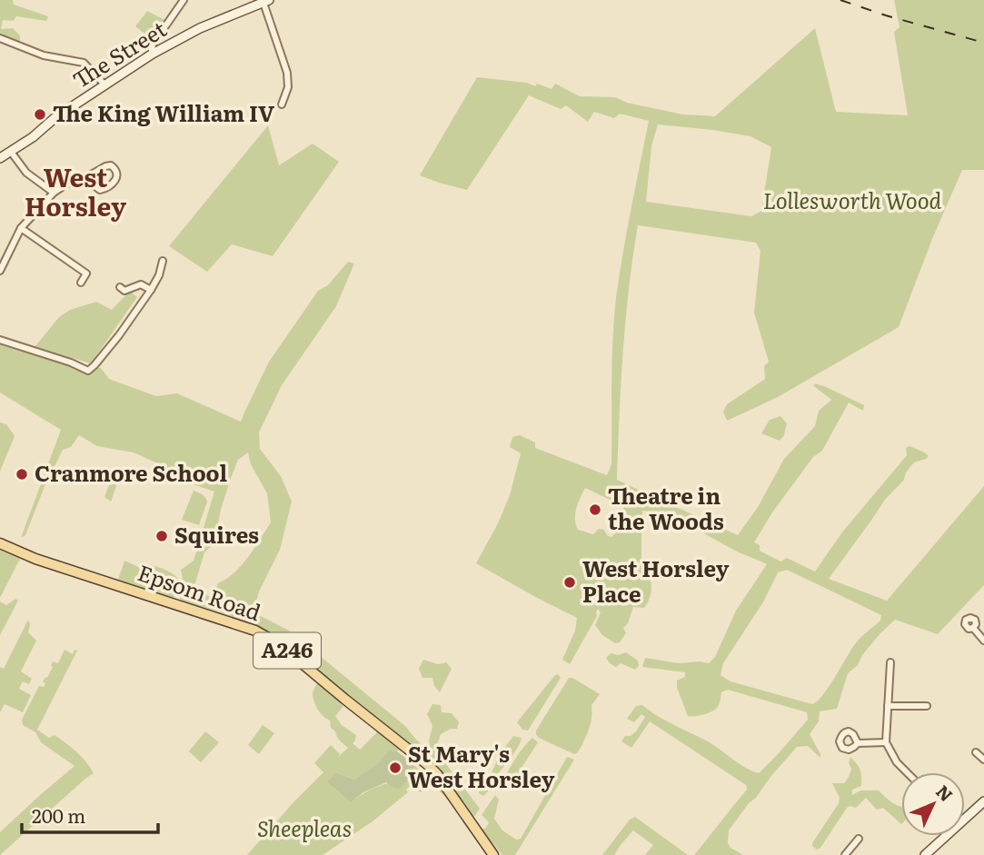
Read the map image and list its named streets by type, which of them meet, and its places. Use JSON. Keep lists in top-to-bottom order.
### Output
{
  "streets": {
    "main road": ["Epsom Road", "A246"],
    "street": ["The Street"]
  },
  "districts": ["West Horsley"],
  "parks": ["Lollesworth Wood", "Sheepleas"],
  "places": [
    "The King William IV",
    "Cranmore School",
    "Theatre in the Woods",
    "Squires",
    "West Horsley Place",
    "St Mary's West Horsley"
  ],
  "scale_bar": "200 m",
  "north": "top right"
}
